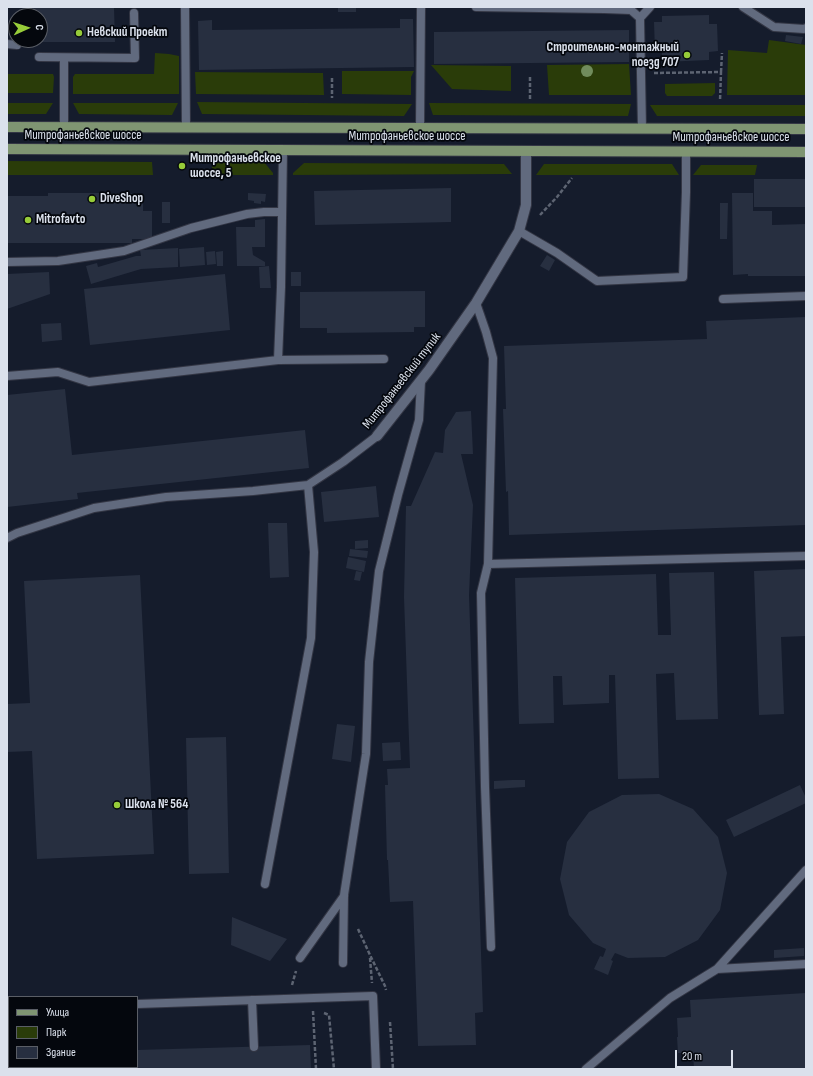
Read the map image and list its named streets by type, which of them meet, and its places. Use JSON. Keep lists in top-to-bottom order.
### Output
{
  "streets": {
    "main road": ["Митрофаньевское шоссе"],
    "street": ["Митрофаньевский тупик"]
  },
  "crossings": [
    ["Митрофаньевское шоссе", "Митрофаньевский тупик"]
  ],
  "places": [
    "Невский Проект",
    "Строительно-монтажный поезд 707",
    "Митрофаньевское шоссе, 5",
    "DiveShop",
    "Mitrofavto",
    "Школа № 564"
  ],
  "legend": ["Улица", "Парк", "Здание"],
  "scale_bar": "20 m",
  "north": "right"
}
